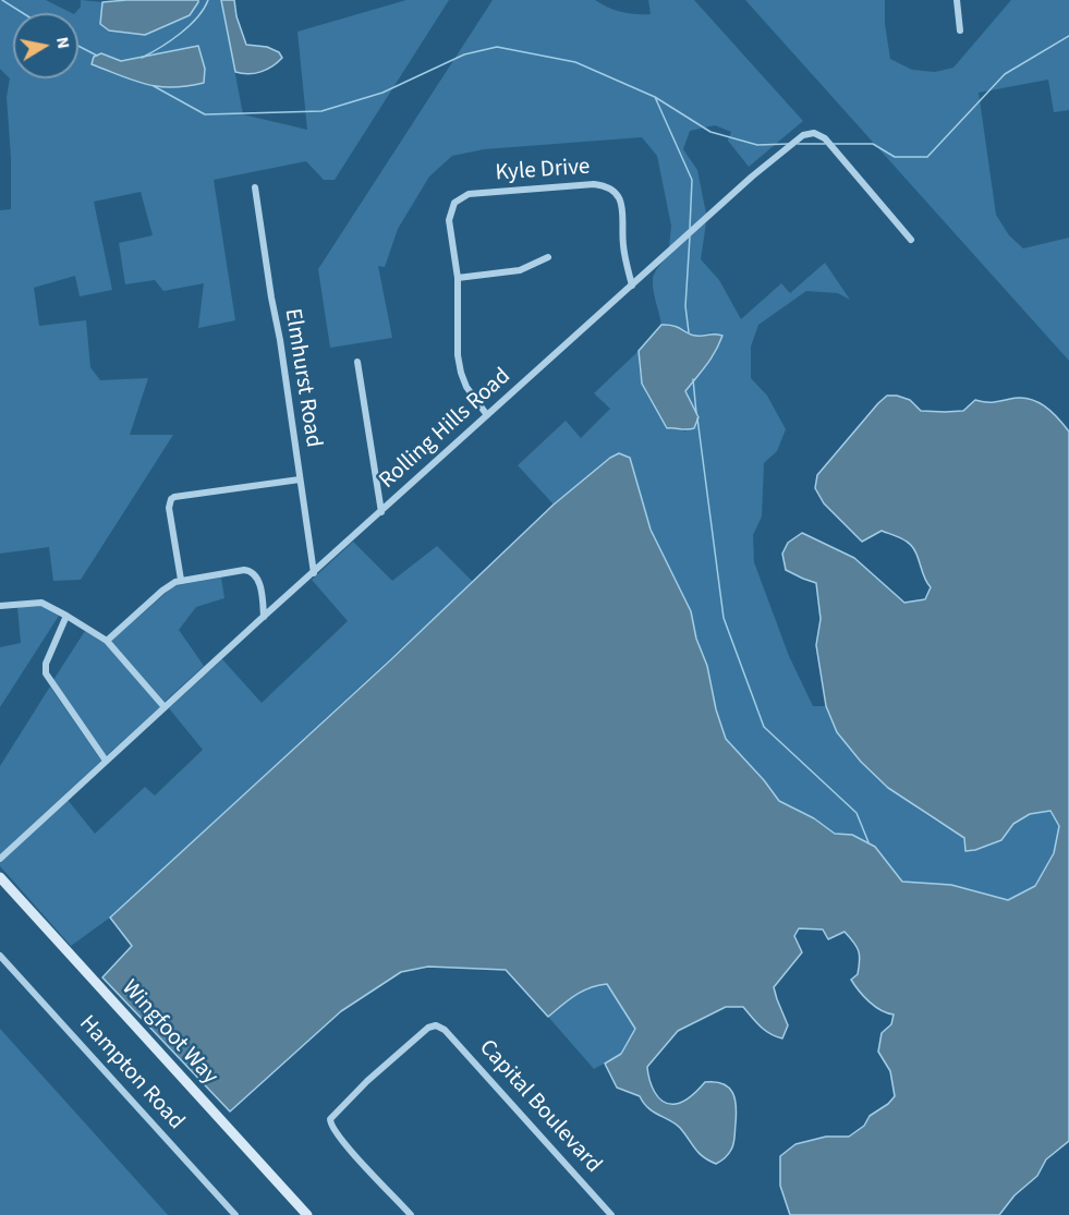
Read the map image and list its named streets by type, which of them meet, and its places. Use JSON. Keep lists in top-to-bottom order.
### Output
{
  "streets": {
    "street": [
      "Kyle Drive",
      "Elmhurst Road",
      "Rolling Hills Road",
      "Wingfoot Way",
      "Hampton Road",
      "Capital Boulevard"
    ]
  },
  "crossings": [
    ["Kyle Drive", "Rolling Hills Road"],
    ["Elmhurst Road", "Rolling Hills Road"]
  ],
  "north": "right"
}
